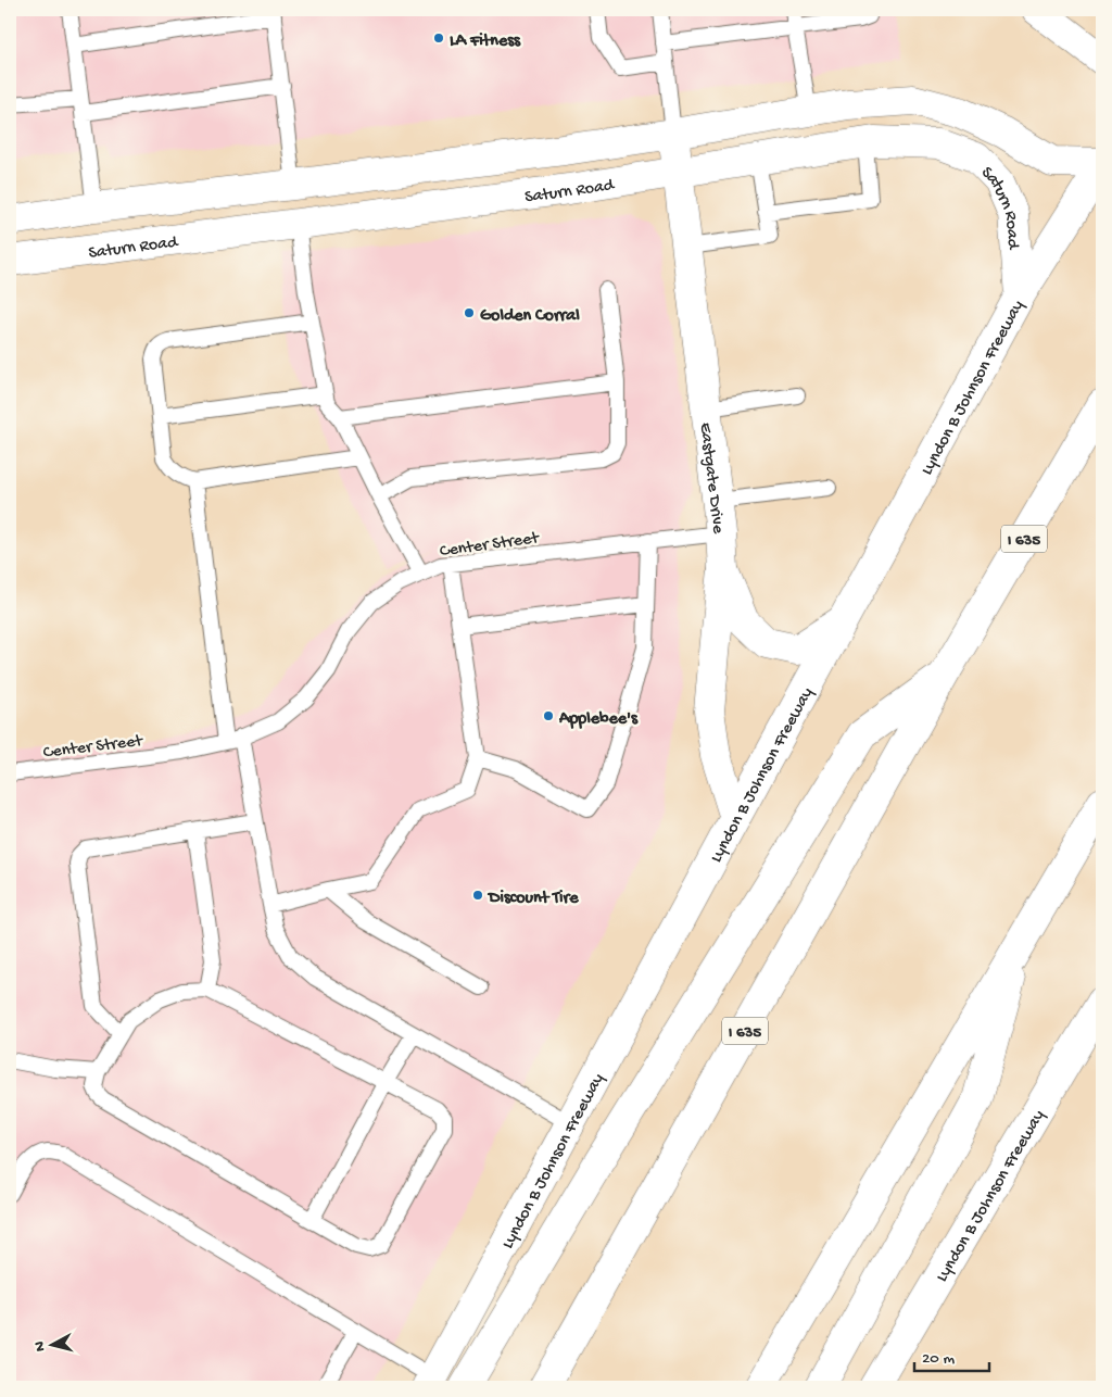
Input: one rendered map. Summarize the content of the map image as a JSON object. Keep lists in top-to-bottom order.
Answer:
{
  "streets": {
    "main road": [
      "Saturn Road",
      "Lyndon B Johnson Freeway",
      "Eastgate Drive",
      "I 635"
    ],
    "lane": ["Center Street"]
  },
  "crossings": [
    ["Saturn Road", "Lyndon B Johnson Freeway"],
    ["Saturn Road", "Eastgate Drive"],
    ["Lyndon B Johnson Freeway", "Eastgate Drive"],
    ["Eastgate Drive", "Center Street"]
  ],
  "places": [
    "LA Fitness",
    "Golden Corral",
    "Applebee's",
    "Discount Tire"
  ],
  "scale_bar": "20 m",
  "north": "left"
}
